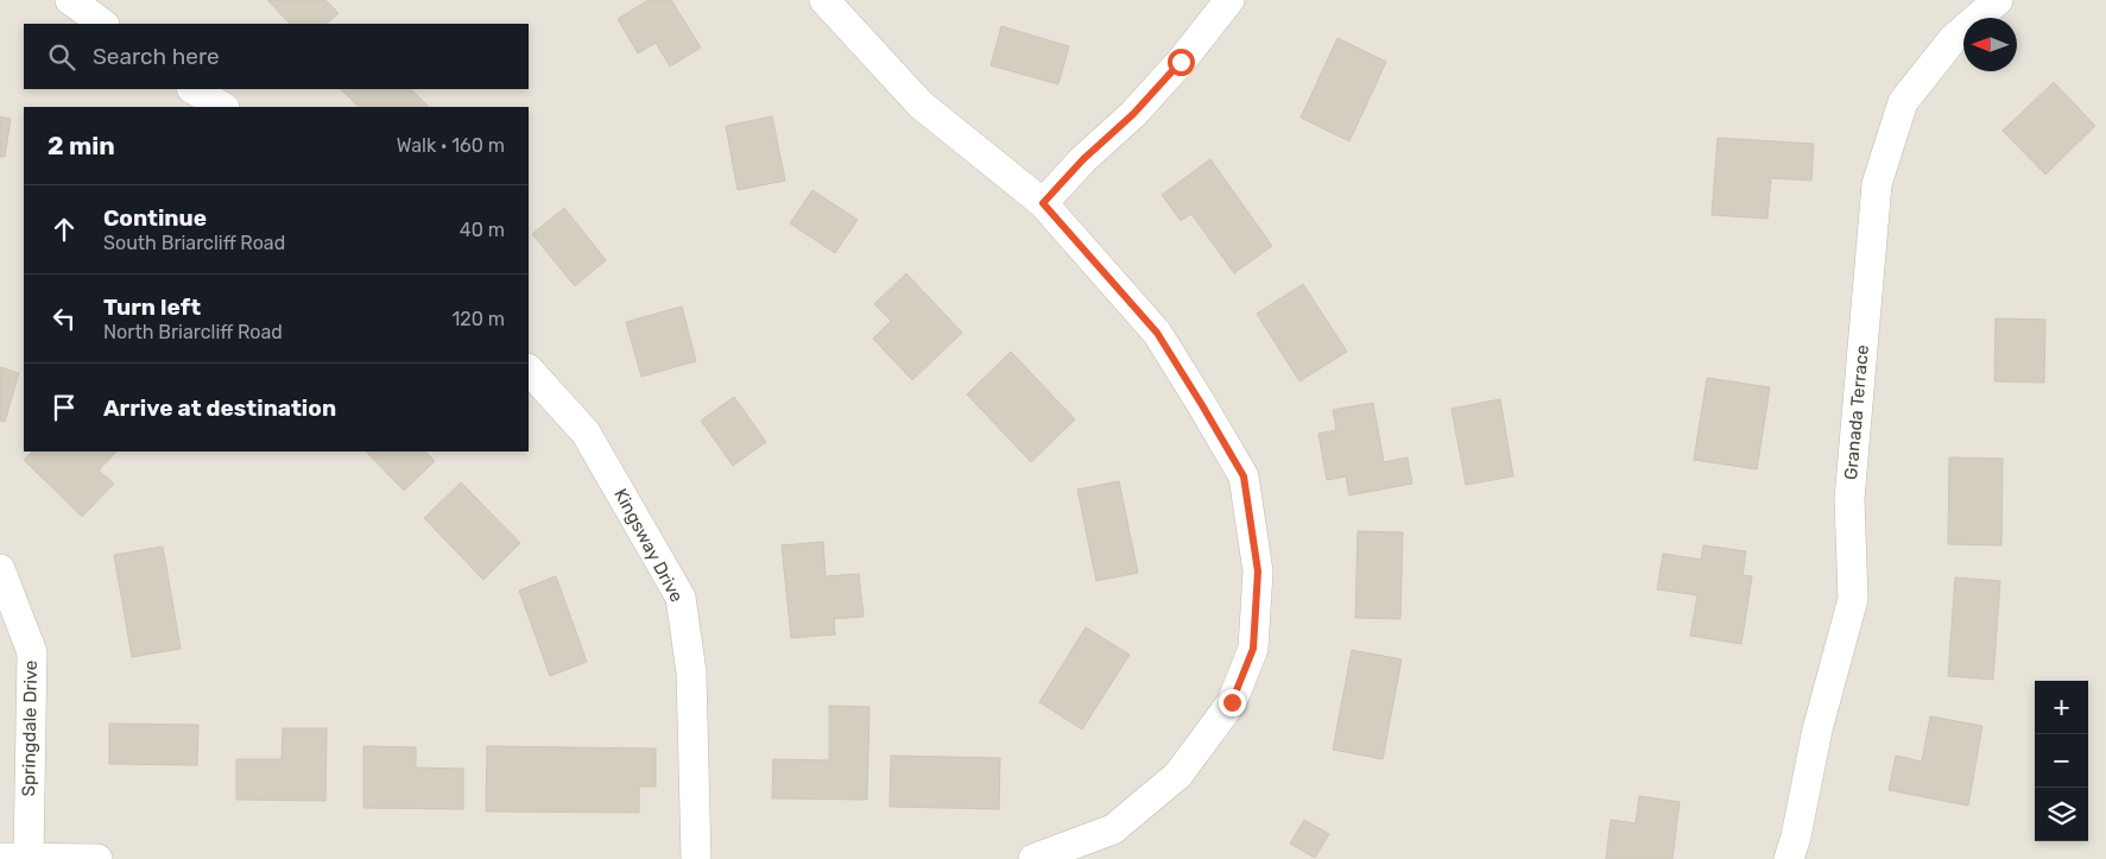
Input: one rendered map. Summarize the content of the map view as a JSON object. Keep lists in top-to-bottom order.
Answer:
{
  "streets": {
    "street": ["Granada Terrace", "Kingsway Drive", "Springdale Drive"]
  },
  "north": "left",
  "page": {
    "search": "Search here",
    "heading": ["2 min", "Walk · 160 m"],
    "list": [
      ["Continue", "South Briarcliff Road", "40 m"],
      ["Turn left", "North Briarcliff Road", "120 m"],
      "Arrive at destination"
    ],
    "map_buttons": ["+", "−"]
  }
}
